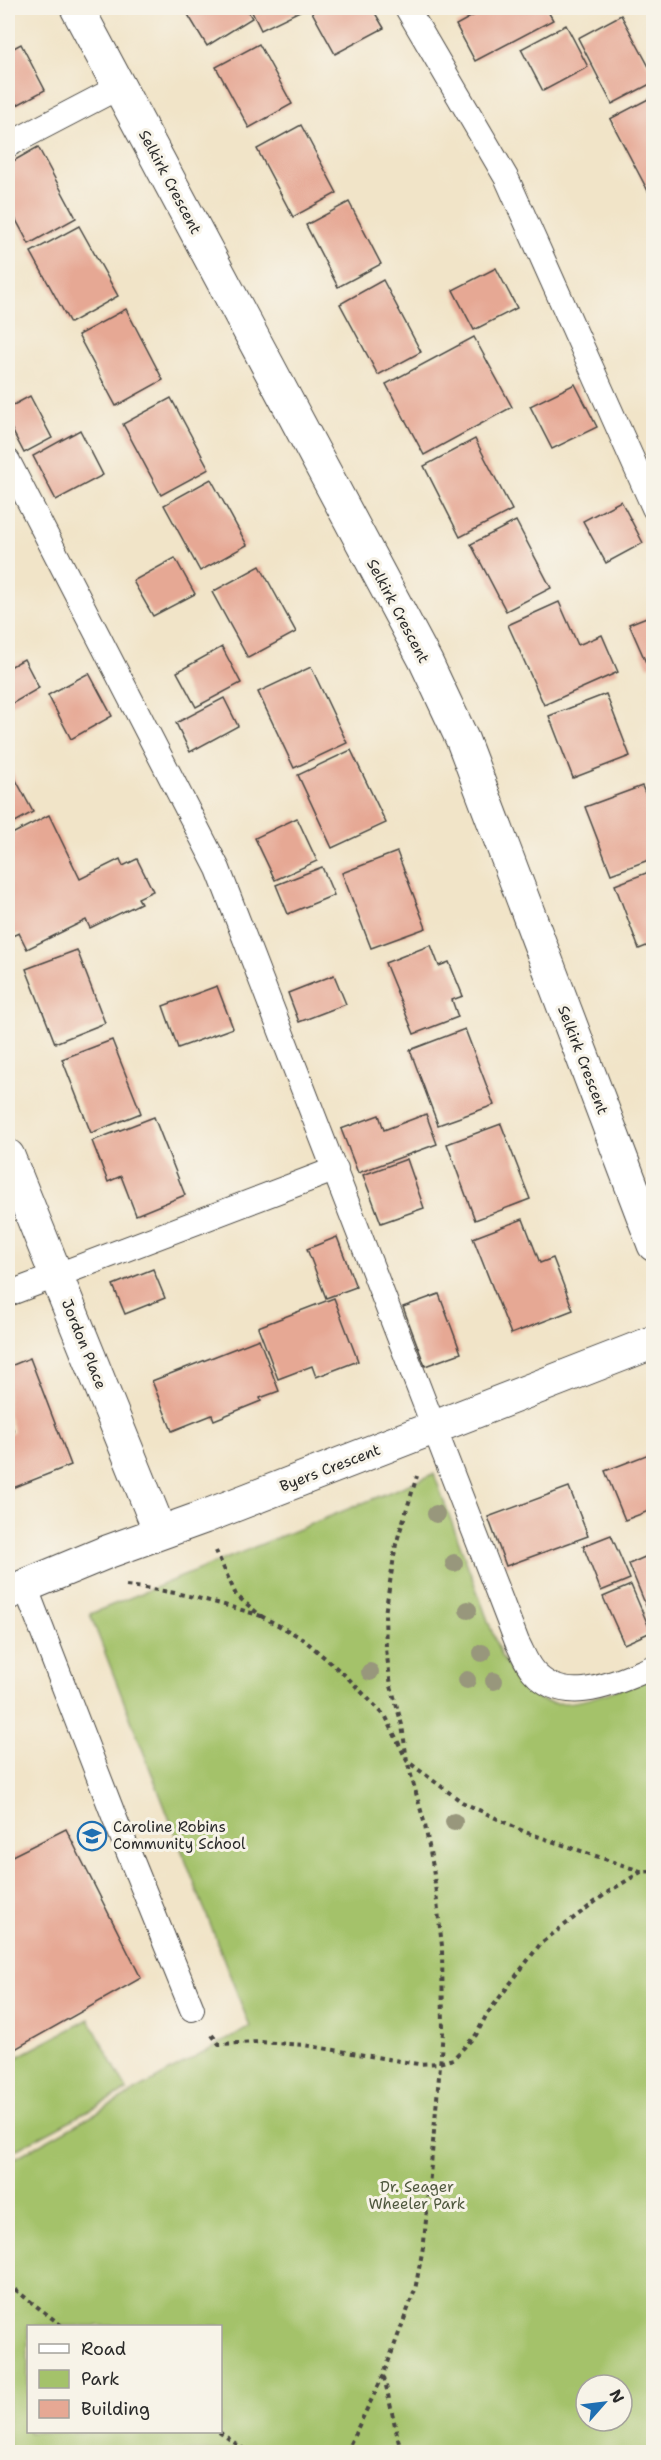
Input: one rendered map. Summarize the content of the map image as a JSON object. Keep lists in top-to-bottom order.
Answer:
{
  "streets": {
    "street": ["Selkirk Crescent", "Jordon Place", "Byers Crescent"]
  },
  "crossings": [
    ["Jordon Place", "Byers Crescent"]
  ],
  "parks": ["Dr. Seager Wheeler Park"],
  "places": {
    "school or university": ["Caroline Robins Community School"]
  },
  "legend": ["Road", "Park", "Building"],
  "north": "top right"
}
